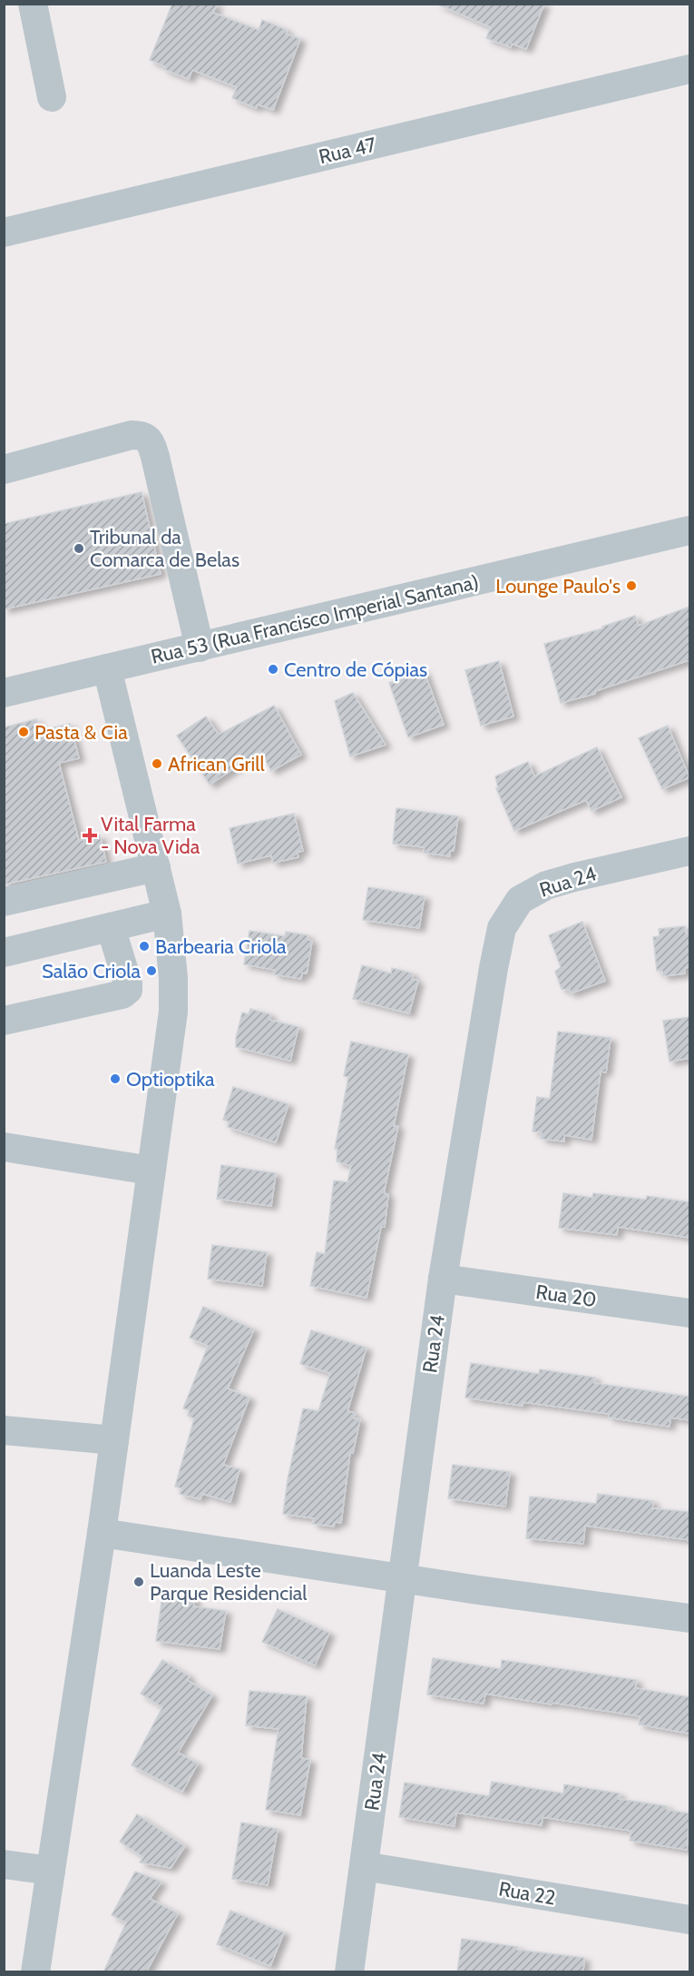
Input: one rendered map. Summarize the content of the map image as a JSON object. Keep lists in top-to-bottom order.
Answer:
{
  "streets": {
    "street": [
      "Rua 47",
      "Rua 53 (Rua Francisco Imperial Santana)",
      "Rua 24",
      "Rua 20",
      "Rua 22"
    ]
  },
  "crossings": [
    ["Rua 24", "Rua 20"],
    ["Rua 24", "Rua 22"]
  ],
  "places": {
    "other": [
      "Tribunal da Comarca de Belas",
      "Lounge Paulo's",
      "Centro de Cópias",
      "Pasta & Cia",
      "African Grill",
      "Barbearia Criola",
      "Salão Criola",
      "Optioptika",
      "Luanda Leste Parque Residencial"
    ],
    "health": ["Vital Farma - Nova Vida"]
  }
}
